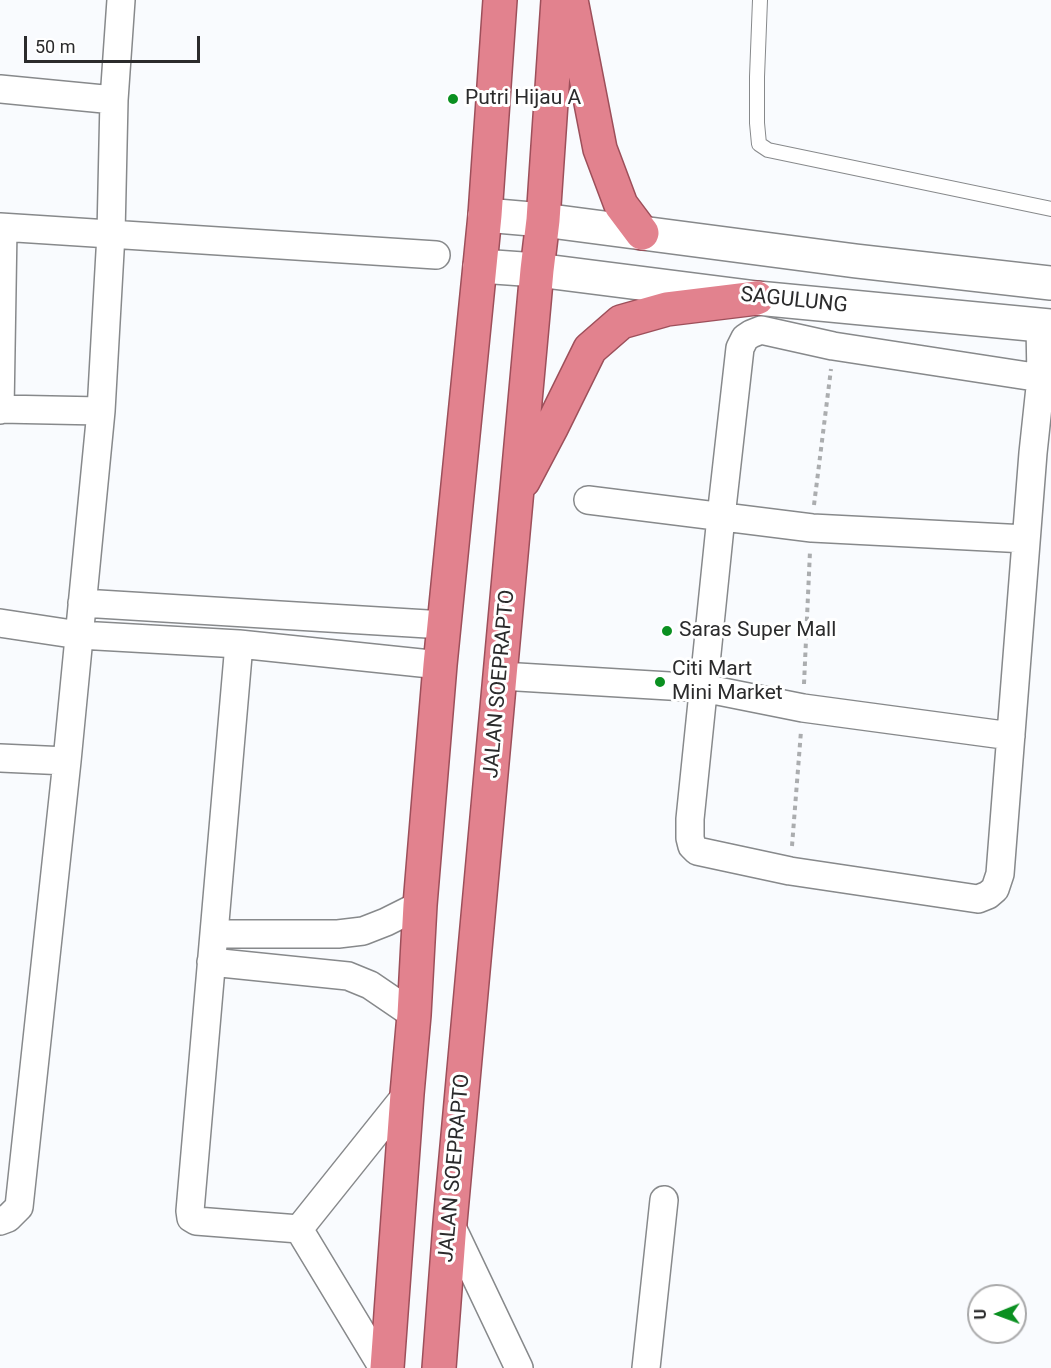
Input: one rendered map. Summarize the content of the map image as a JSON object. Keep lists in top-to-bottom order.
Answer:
{
  "streets": {
    "highway": ["JALAN SOEPRAPTO"],
    "street": ["SAGULUNG"]
  },
  "crossings": [
    ["SAGULUNG", "JALAN SOEPRAPTO"]
  ],
  "places": ["Putri Hijau A", "Saras Super Mall", "Citi Mart Mini Market"],
  "scale_bar": "50 m",
  "north": "left"
}
